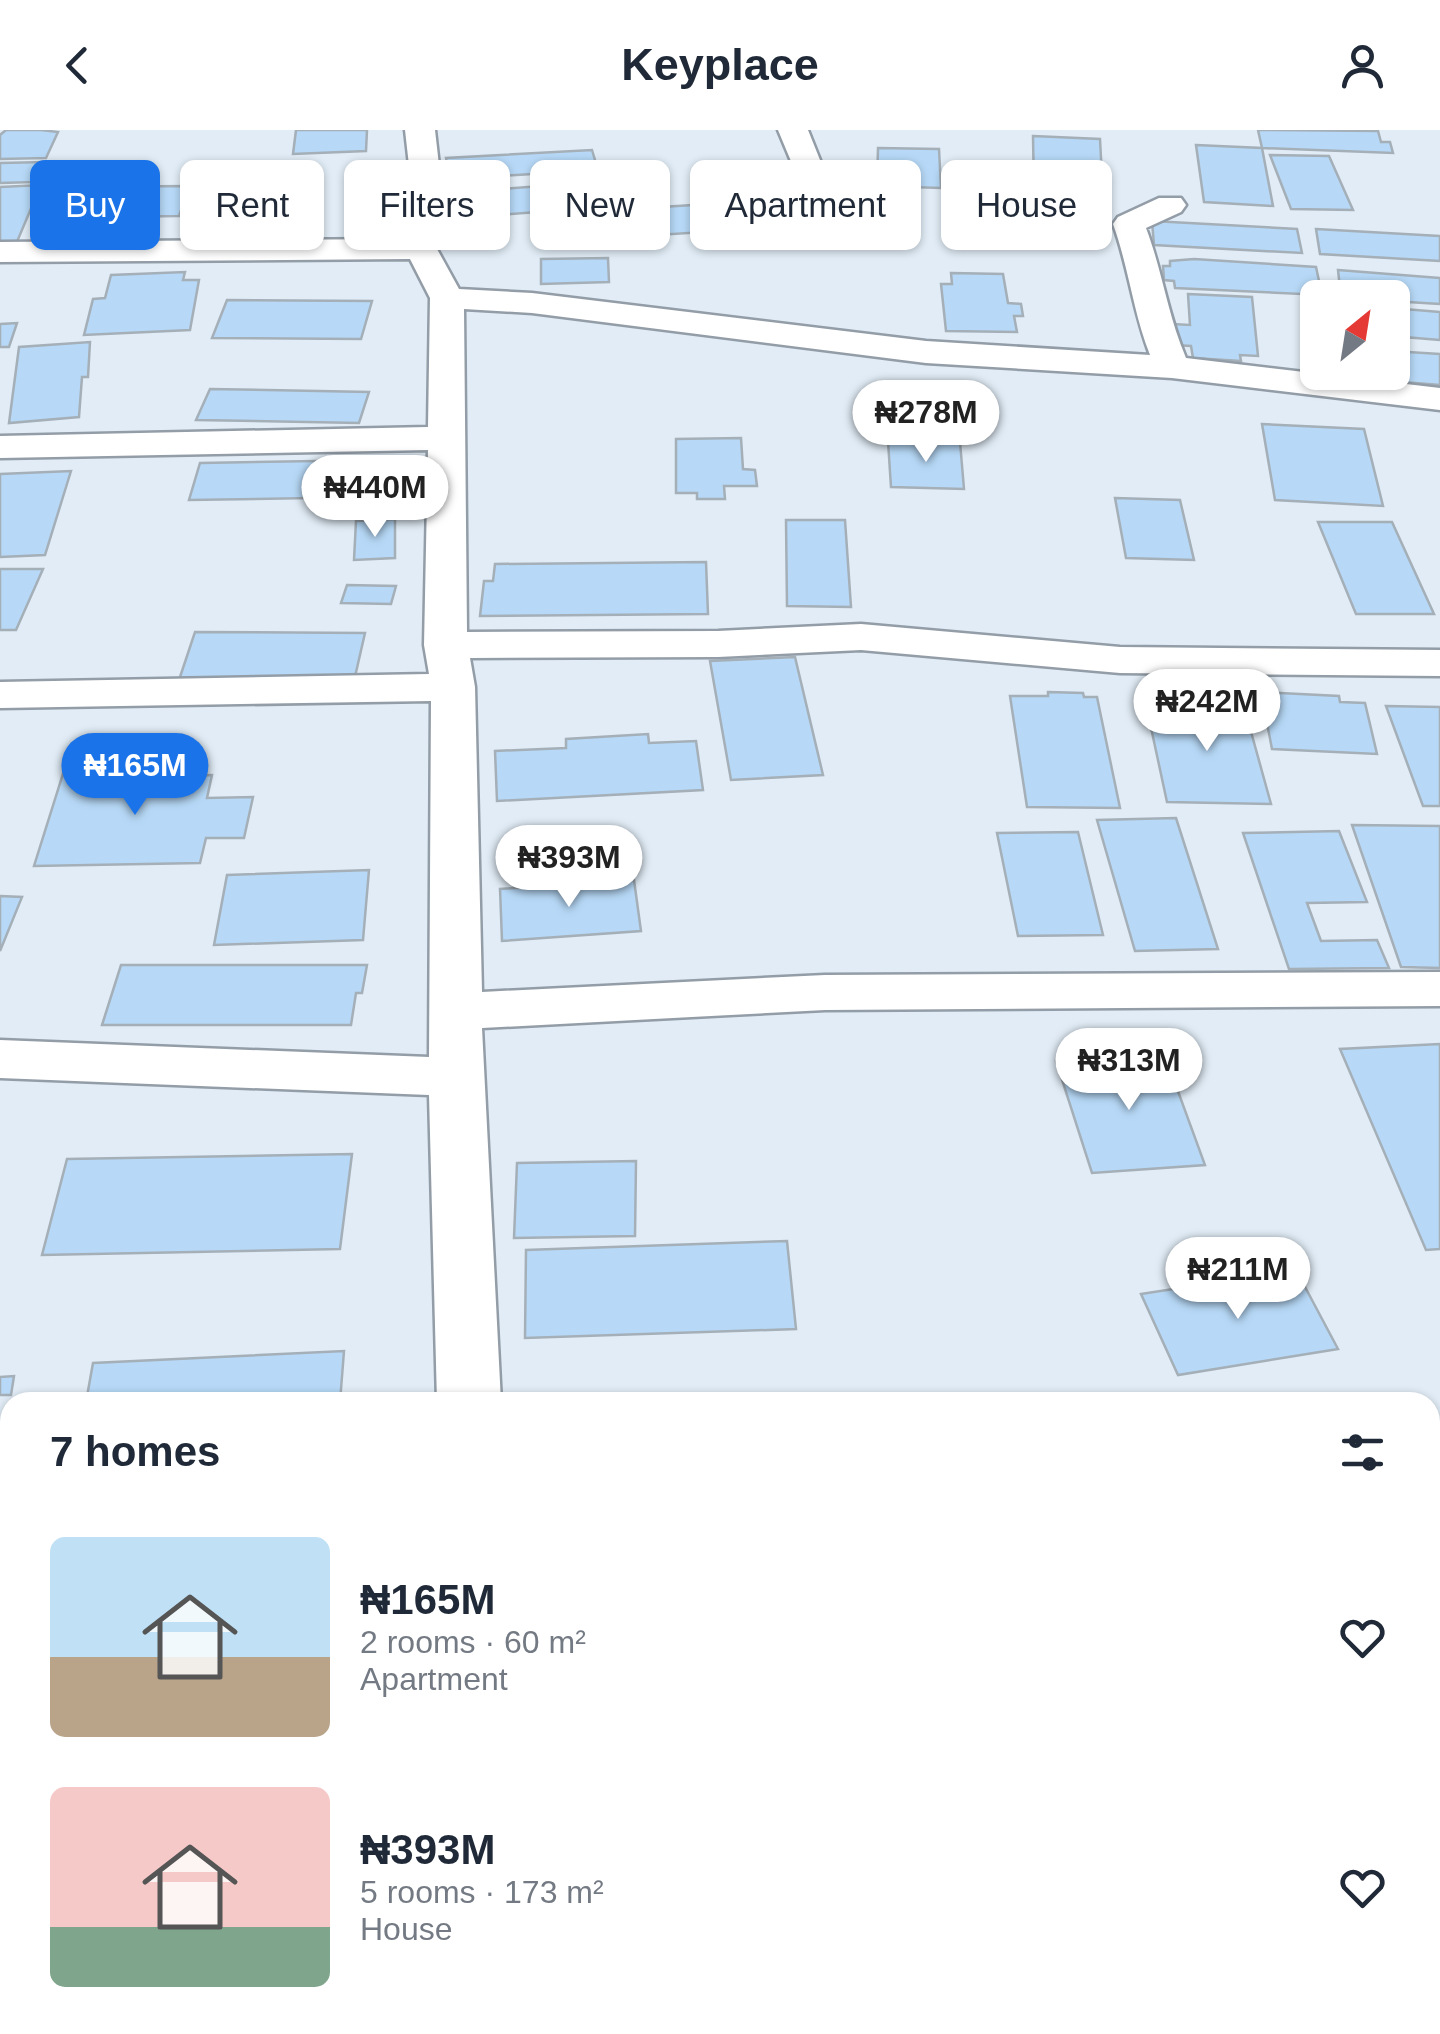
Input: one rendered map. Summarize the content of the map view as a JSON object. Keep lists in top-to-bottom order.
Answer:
{
  "north": "top right",
  "page": {
    "header": "Keyplace",
    "chip": [
      "Buy",
      "Rent",
      "Filters",
      "New",
      "Apartment",
      "House"
    ],
    "price": [
      "₦278M",
      "₦440M",
      "₦242M",
      "₦165M",
      "₦393M",
      "₦313M",
      "₦211M"
    ],
    "heading": "7 homes",
    "list": [
      {
        "name": "₦165M",
        "note": "2 rooms · 60 m² · Apartment"
      },
      {
        "name": "₦393M",
        "note": "5 rooms · 173 m² · House"
      }
    ]
  }
}
